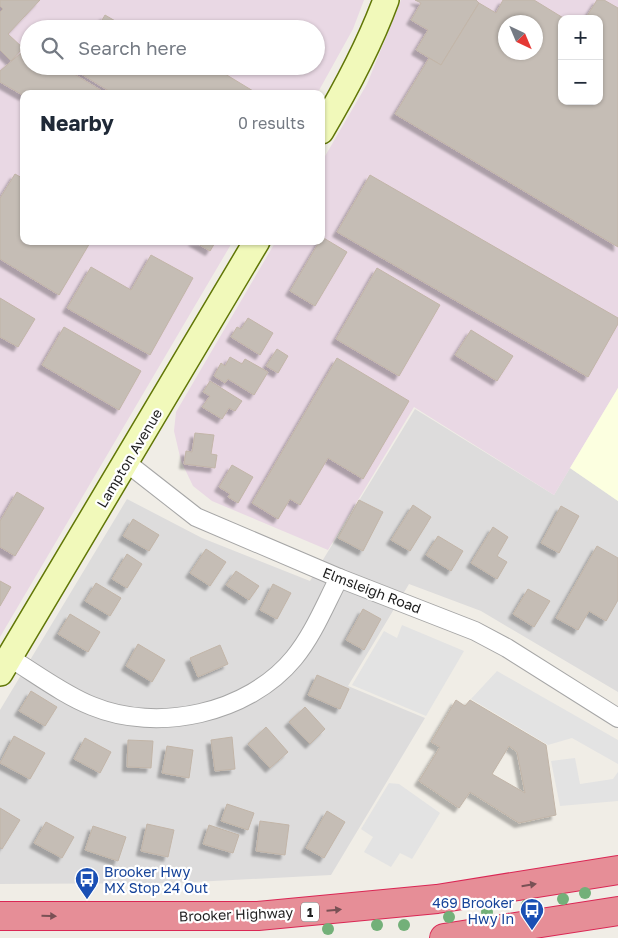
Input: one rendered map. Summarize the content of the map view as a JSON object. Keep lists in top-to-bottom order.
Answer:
{
  "streets": {
    "highway": ["1", "Brooker Highway"],
    "street": ["Lampton Avenue", "Elmsleigh Road"]
  },
  "crossings": [
    ["Lampton Avenue", "Elmsleigh Road"]
  ],
  "one_way": ["Brooker Highway"],
  "places": {
    "bus stop": ["Brooker Hwy MX Stop 24 Out", "469 Brooker Hwy In"]
  },
  "north": "bottom right",
  "page": {
    "map_buttons": ["+", "−"],
    "search": "Search here",
    "heading": ["Nearby", "0 results"]
  }
}
